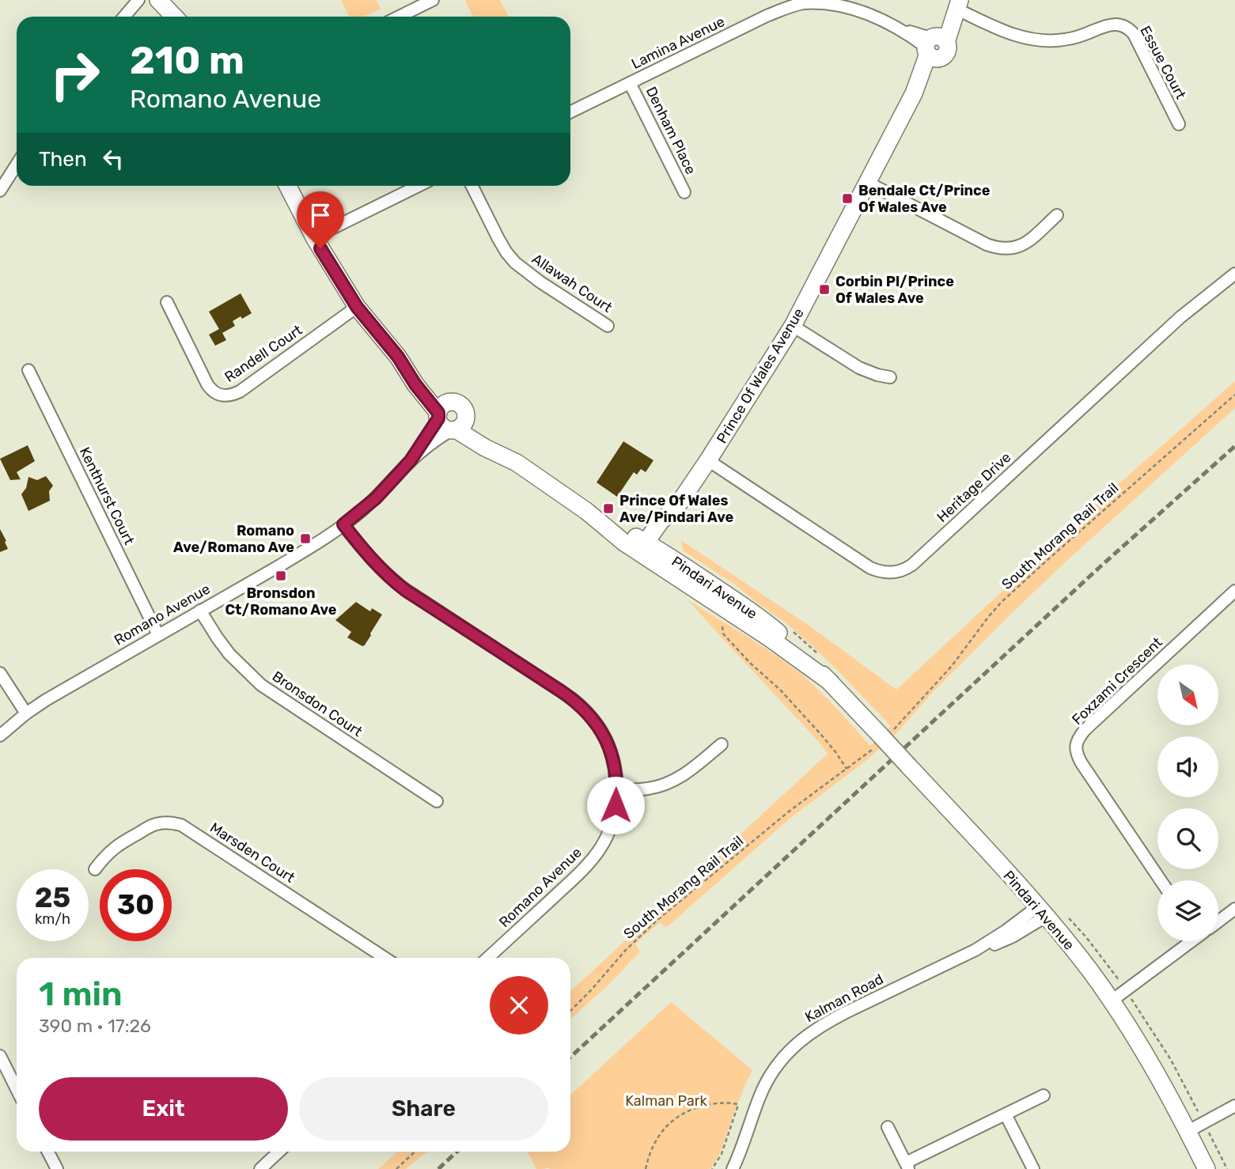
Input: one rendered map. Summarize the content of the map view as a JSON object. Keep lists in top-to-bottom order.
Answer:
{
  "streets": {
    "street": [
      "Lamina Avenue",
      "Essue Court",
      "Denham Place",
      "Allawah Court",
      "Randell Court",
      "Prince Of Wales Avenue",
      "Heritage Drive",
      "Kenthurst Court",
      "Pindari Avenue",
      "Romano Avenue",
      "Foxzami Crescent",
      "Bronsdon Court",
      "Marsden Court",
      "Kalman Road"
    ],
    "path": ["South Morang Rail Trail"]
  },
  "crossings": [
    ["Lamina Avenue", "Denham Place"],
    ["Lamina Avenue", "Prince Of Wales Avenue"],
    ["Essue Court", "Prince Of Wales Avenue"],
    ["Prince Of Wales Avenue", "Heritage Drive"],
    ["Prince Of Wales Avenue", "Pindari Avenue"],
    ["Kenthurst Court", "Romano Avenue"],
    ["Pindari Avenue", "Romano Avenue"],
    ["Pindari Avenue", "Kalman Road"],
    ["Romano Avenue", "Bronsdon Court"]
  ],
  "parks": ["Kalman Park"],
  "places": {
    "transit": [
      "Bendale Ct/Prince Of Wales Ave",
      "Corbin Pl/Prince Of Wales Ave",
      "Prince Of Wales Ave/Pindari Ave",
      "Romano Ave/Romano Ave",
      "Bronsdon Ct/Romano Ave"
    ]
  },
  "north": "bottom right",
  "page": {
    "turn": ["210 m", "Romano Avenue"],
    "then": "Then",
    "speed": "25 km/h",
    "limit": "30",
    "heading": ["1 min", "390 m · 17:26"],
    "buttons": ["Exit", "Share"]
  }
}
